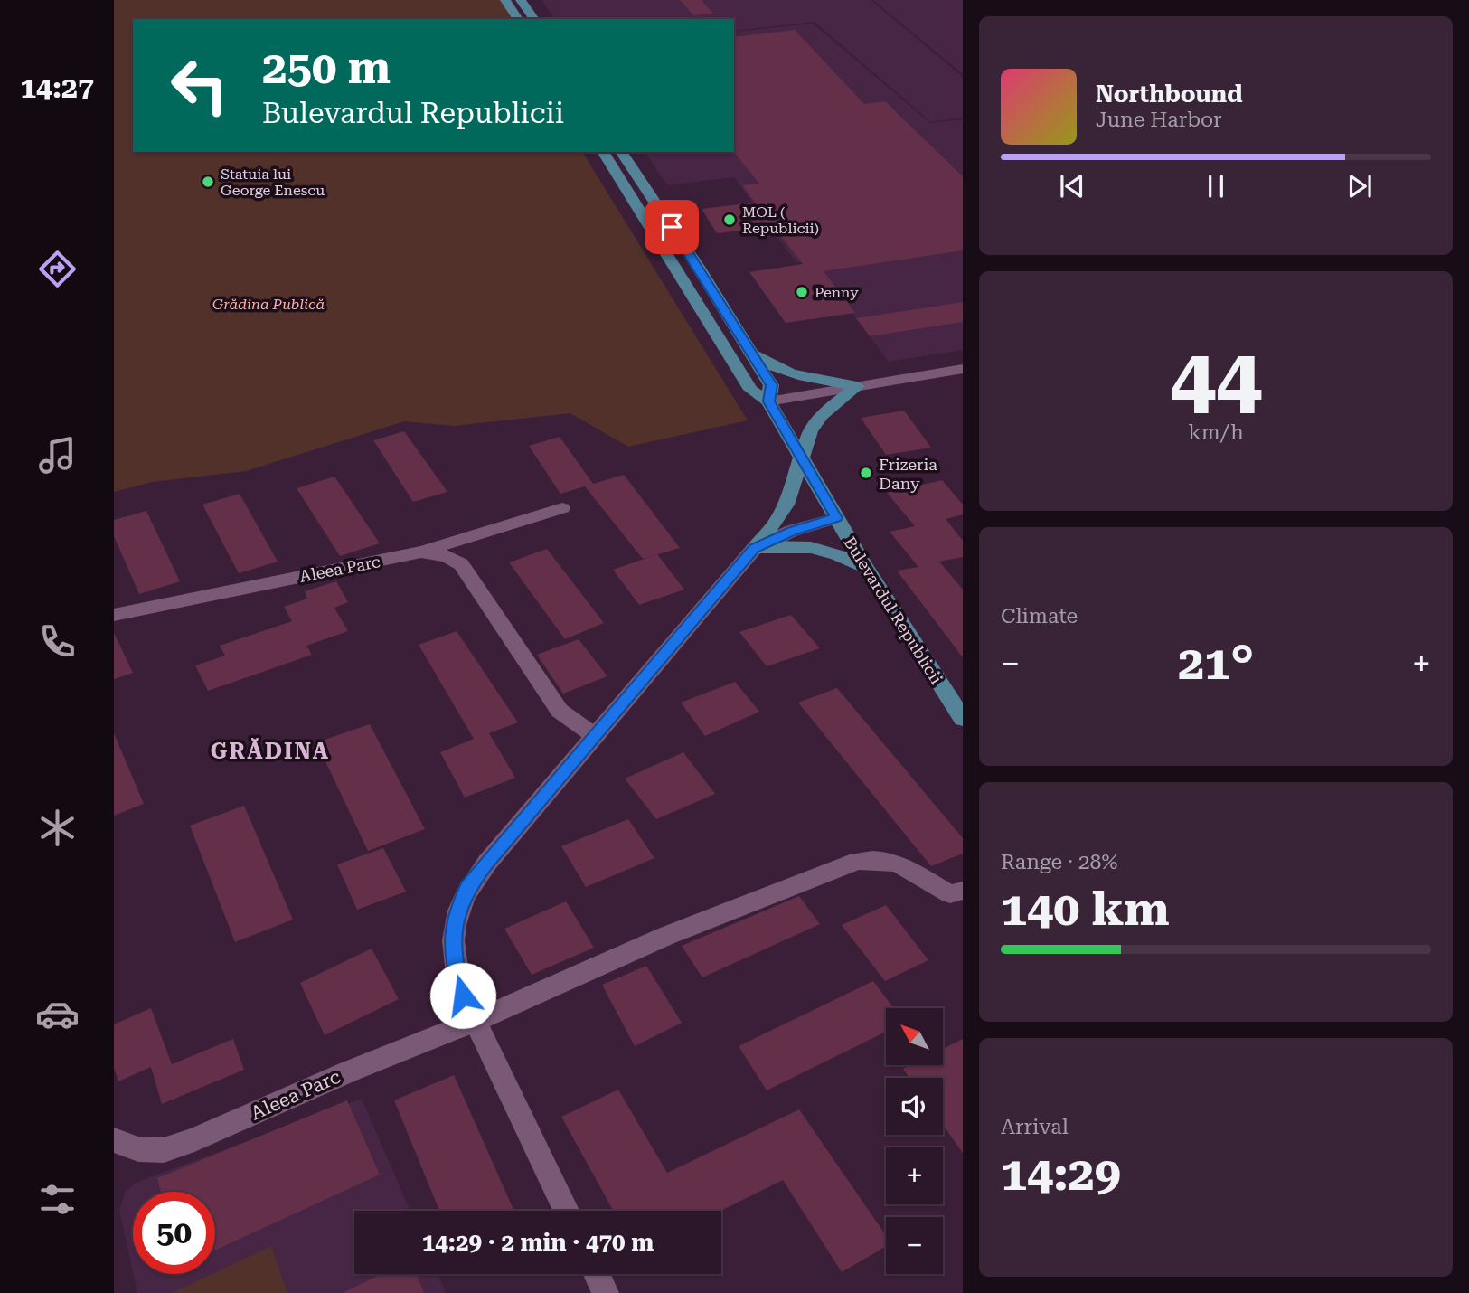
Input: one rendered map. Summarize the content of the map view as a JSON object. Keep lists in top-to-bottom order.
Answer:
{
  "streets": {
    "main road": ["Bulevardul Republicii"],
    "street": ["Aleea Parc"]
  },
  "districts": ["GRĂDINA"],
  "parks": ["Grădina Publică"],
  "places": [
    "Statuia lui George Enescu",
    "MOL ( Republicii)",
    "Penny",
    "Frizeria Dany"
  ],
  "north": "top left",
  "page": {
    "tabs": "14:27",
    "turn": ["250 m", "Bulevardul Republicii"],
    "song": ["Northbound", "June Harbor"],
    "tile": [
      ["44", "km/h"],
      "Climate",
      ["Range · 28%", "140 km"],
      ["Arrival", "14:29"]
    ],
    "heat": ["−", "21°", "+"],
    "map_buttons": ["+", "−"],
    "limit": "50",
    "trip": "14:29 · 2 min · 470 m"
  }
}
